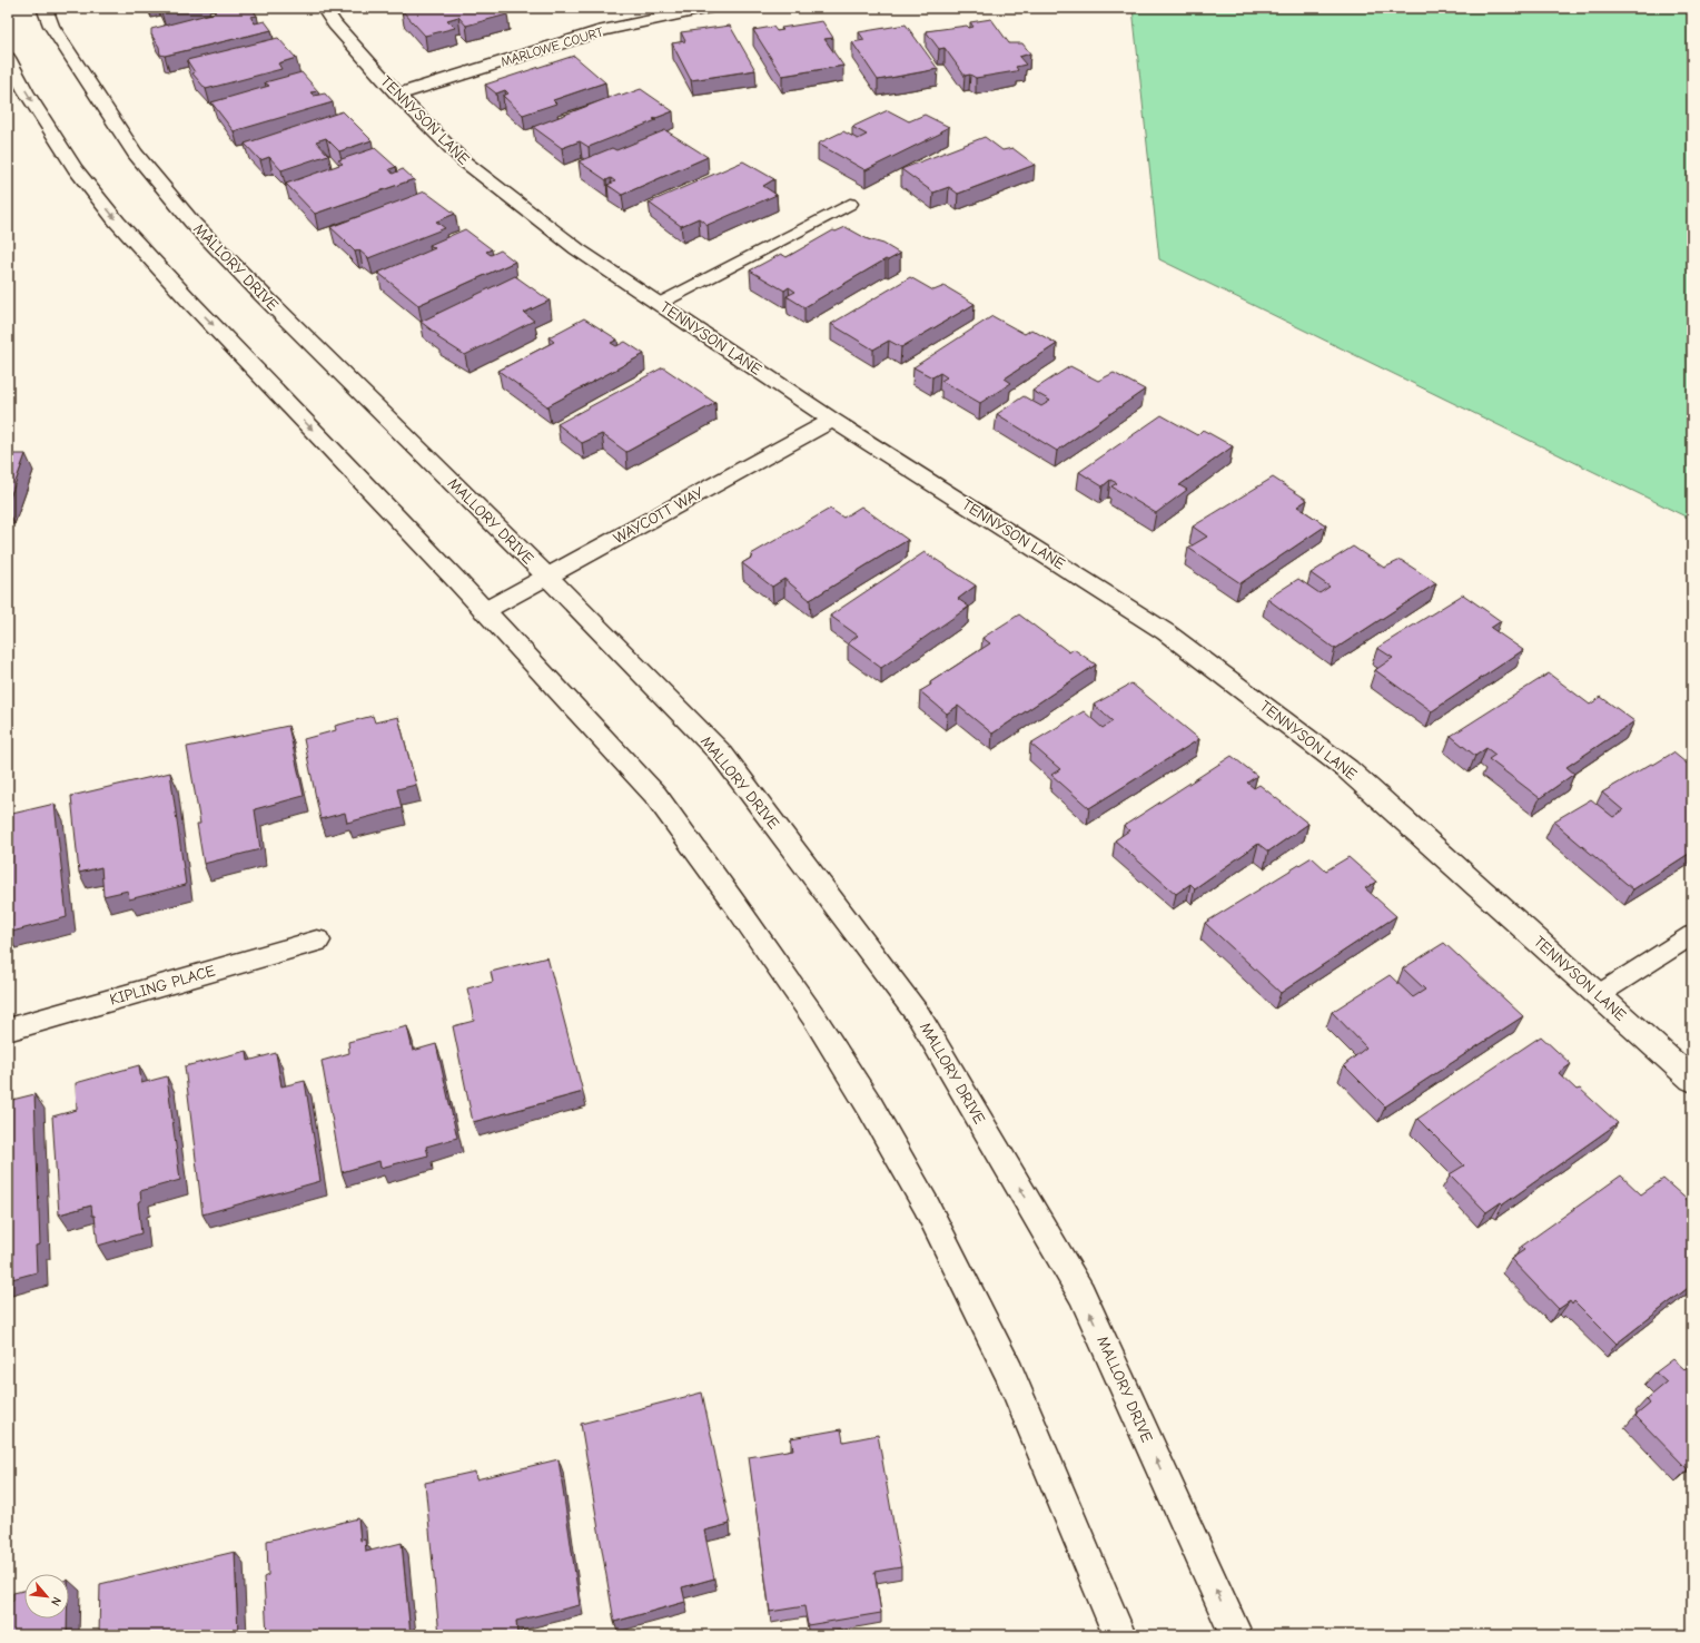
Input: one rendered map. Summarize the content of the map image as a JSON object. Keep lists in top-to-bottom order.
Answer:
{
  "streets": {
    "main road": [
      "MARLOWE COURT",
      "TENNYSON LANE",
      "MALLORY DRIVE",
      "WAYCOTT WAY",
      "KIPLING PLACE"
    ]
  },
  "crossings": [
    ["MARLOWE COURT", "TENNYSON LANE"],
    ["TENNYSON LANE", "WAYCOTT WAY"],
    ["MALLORY DRIVE", "WAYCOTT WAY"]
  ],
  "north": "bottom right"
}
